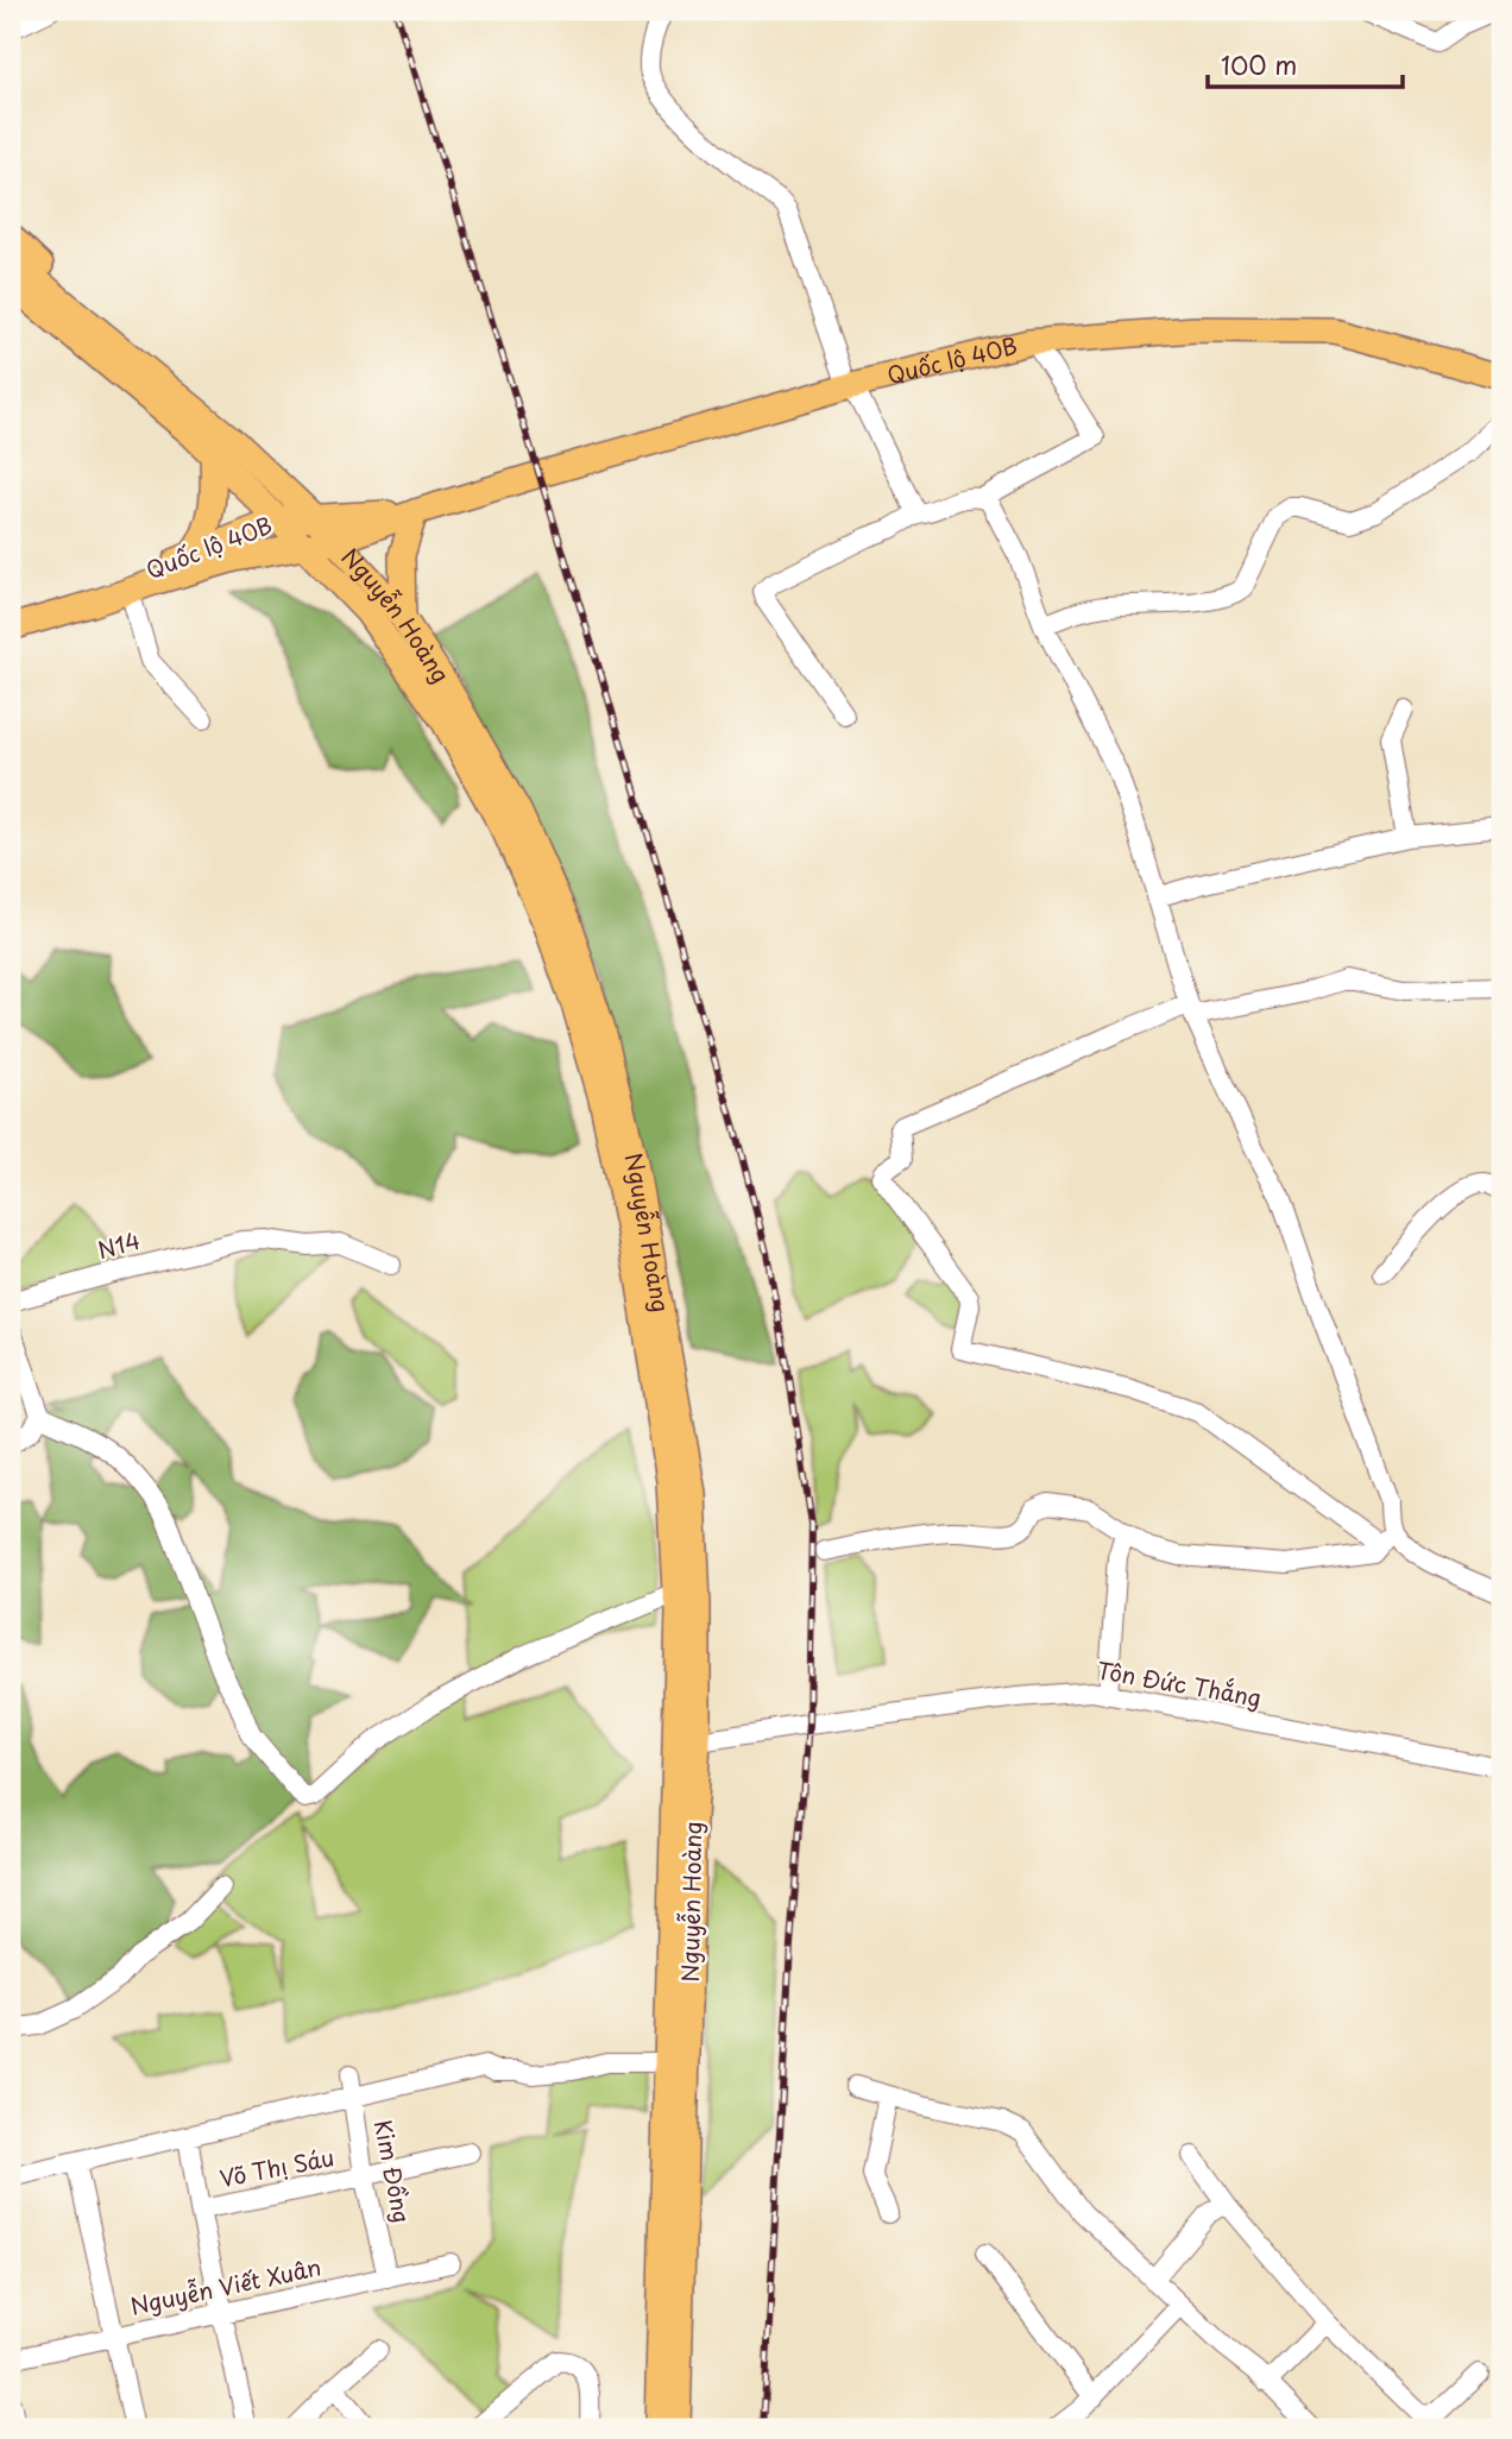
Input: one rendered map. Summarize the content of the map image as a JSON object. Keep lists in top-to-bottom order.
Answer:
{
  "streets": {
    "highway": ["Quốc lộ 40B", "Nguyễn Hoàng"],
    "street": [
      "N14",
      "Tôn Đức Thắng",
      "Võ Thị Sáu",
      "Kim Đồng",
      "Nguyễn Viết Xuân"
    ]
  },
  "crossings": [
    ["Quốc lộ 40B", "Nguyễn Hoàng"],
    ["Nguyễn Hoàng", "Tôn Đức Thắng"],
    ["Võ Thị Sáu", "Kim Đồng"],
    ["Kim Đồng", "Nguyễn Viết Xuân"]
  ],
  "scale_bar": "100 m"
}
